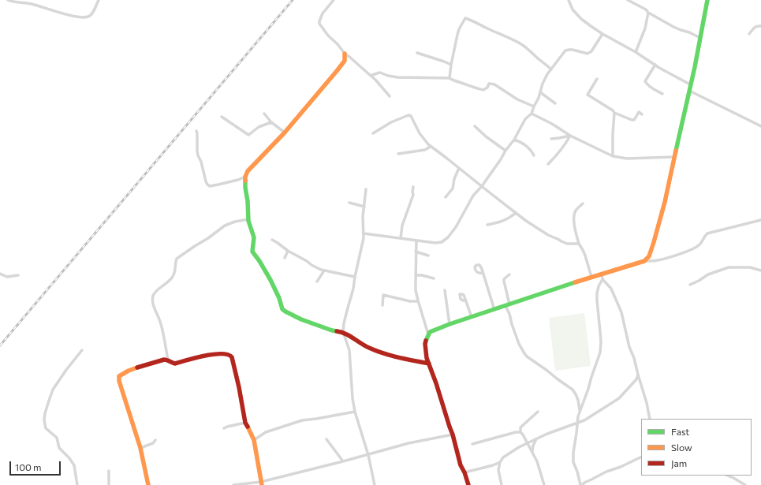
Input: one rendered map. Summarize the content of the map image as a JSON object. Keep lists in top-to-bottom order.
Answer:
{
  "legend": ["Fast", "Slow", "Jam"],
  "scale_bar": "100 m"
}
